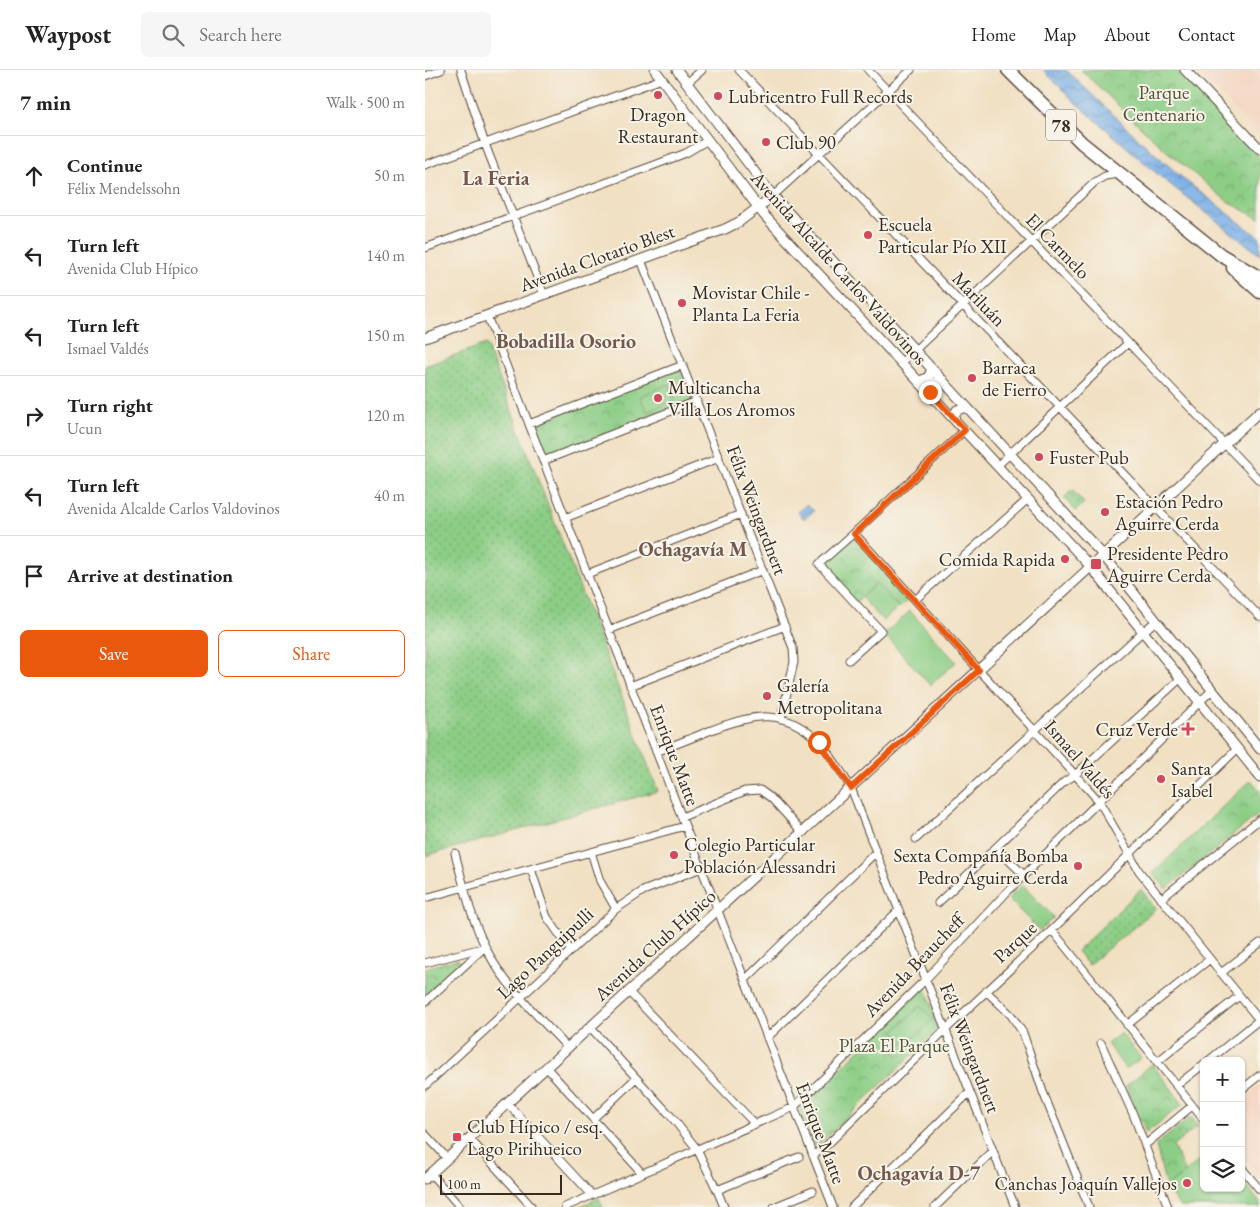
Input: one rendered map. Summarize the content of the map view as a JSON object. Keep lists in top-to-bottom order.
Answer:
{
  "streets": {
    "highway": ["78"],
    "main road": ["Avenida Clotario Blest", "Avenida Alcalde Carlos Valdovinos", "Avenida Club Hípico"],
    "street": [
      "El Carmelo",
      "Mariluán",
      "Félix Weingardnert",
      "Enrique Matte",
      "Ismael Valdés",
      "Parque",
      "Lago Panguipulli",
      "Avenida Beaucheff"
    ]
  },
  "crossings": [
    ["El Carmelo", "Avenida Club Hípico"],
    ["Avenida Clotario Blest", "Avenida Alcalde Carlos Valdovinos"],
    ["Avenida Clotario Blest", "Félix Weingardnert"],
    ["Avenida Clotario Blest", "Enrique Matte"],
    ["Avenida Alcalde Carlos Valdovinos", "Parque"],
    ["Avenida Alcalde Carlos Valdovinos", "Avenida Club Hípico"],
    ["Avenida Alcalde Carlos Valdovinos", "Avenida Beaucheff"],
    ["Mariluán", "Avenida Club Hípico"],
    ["Félix Weingardnert", "Parque"],
    ["Félix Weingardnert", "Avenida Club Hípico"],
    ["Félix Weingardnert", "Avenida Beaucheff"],
    ["Enrique Matte", "Parque"],
    ["Enrique Matte", "Avenida Club Hípico"],
    ["Enrique Matte", "Lago Panguipulli"],
    ["Enrique Matte", "Avenida Beaucheff"],
    ["Ismael Valdés", "Parque"],
    ["Ismael Valdés", "Avenida Club Hípico"],
    ["Ismael Valdés", "Avenida Beaucheff"]
  ],
  "districts": [
    "La Feria",
    "Bobadilla Osorio",
    "Ochagavía M",
    "Ochagavía D-7"
  ],
  "parks": ["Parque Centenario", "Plaza El Parque"],
  "places": {
    "other": [
      "Dragon Restaurant",
      "Lubricentro Full Records",
      "Club 90",
      "Escuela Particular Pío XII",
      "Movistar Chile - Planta La Feria",
      "Barraca de Fierro",
      "Multicancha Villa Los Aromos",
      "Fuster Pub",
      "Estación Pedro Aguirre Cerda",
      "Comida Rapida",
      "Galería Metropolitana",
      "Santa Isabel",
      "Colegio Particular Población Alessandri",
      "Sexta Compañía Bomba Pedro Aguirre Cerda",
      "Canchas Joaquín Vallejos"
    ],
    "transit": ["Presidente Pedro Aguirre Cerda", "Club Hípico / esq. Lago Pirihueico"],
    "health": ["Cruz Verde"]
  },
  "scale_bar": "100 m",
  "page": {
    "header": "Waypost",
    "search": "Search here",
    "nav": [
      "Home",
      "Map",
      "About",
      "Contact"
    ],
    "heading": ["7 min", "Walk · 500 m"],
    "list": [
      ["Continue", "Félix Mendelssohn", "50 m"],
      ["Turn left", "Avenida Club Hípico", "140 m"],
      ["Turn left", "Ismael Valdés", "150 m"],
      ["Turn right", "Ucun", "120 m"],
      ["Turn left", "Avenida Alcalde Carlos Valdovinos", "40 m"],
      "Arrive at destination"
    ],
    "buttons": ["Save", "Share"],
    "map_buttons": ["+", "−"],
    "scale": "100 m"
  }
}
